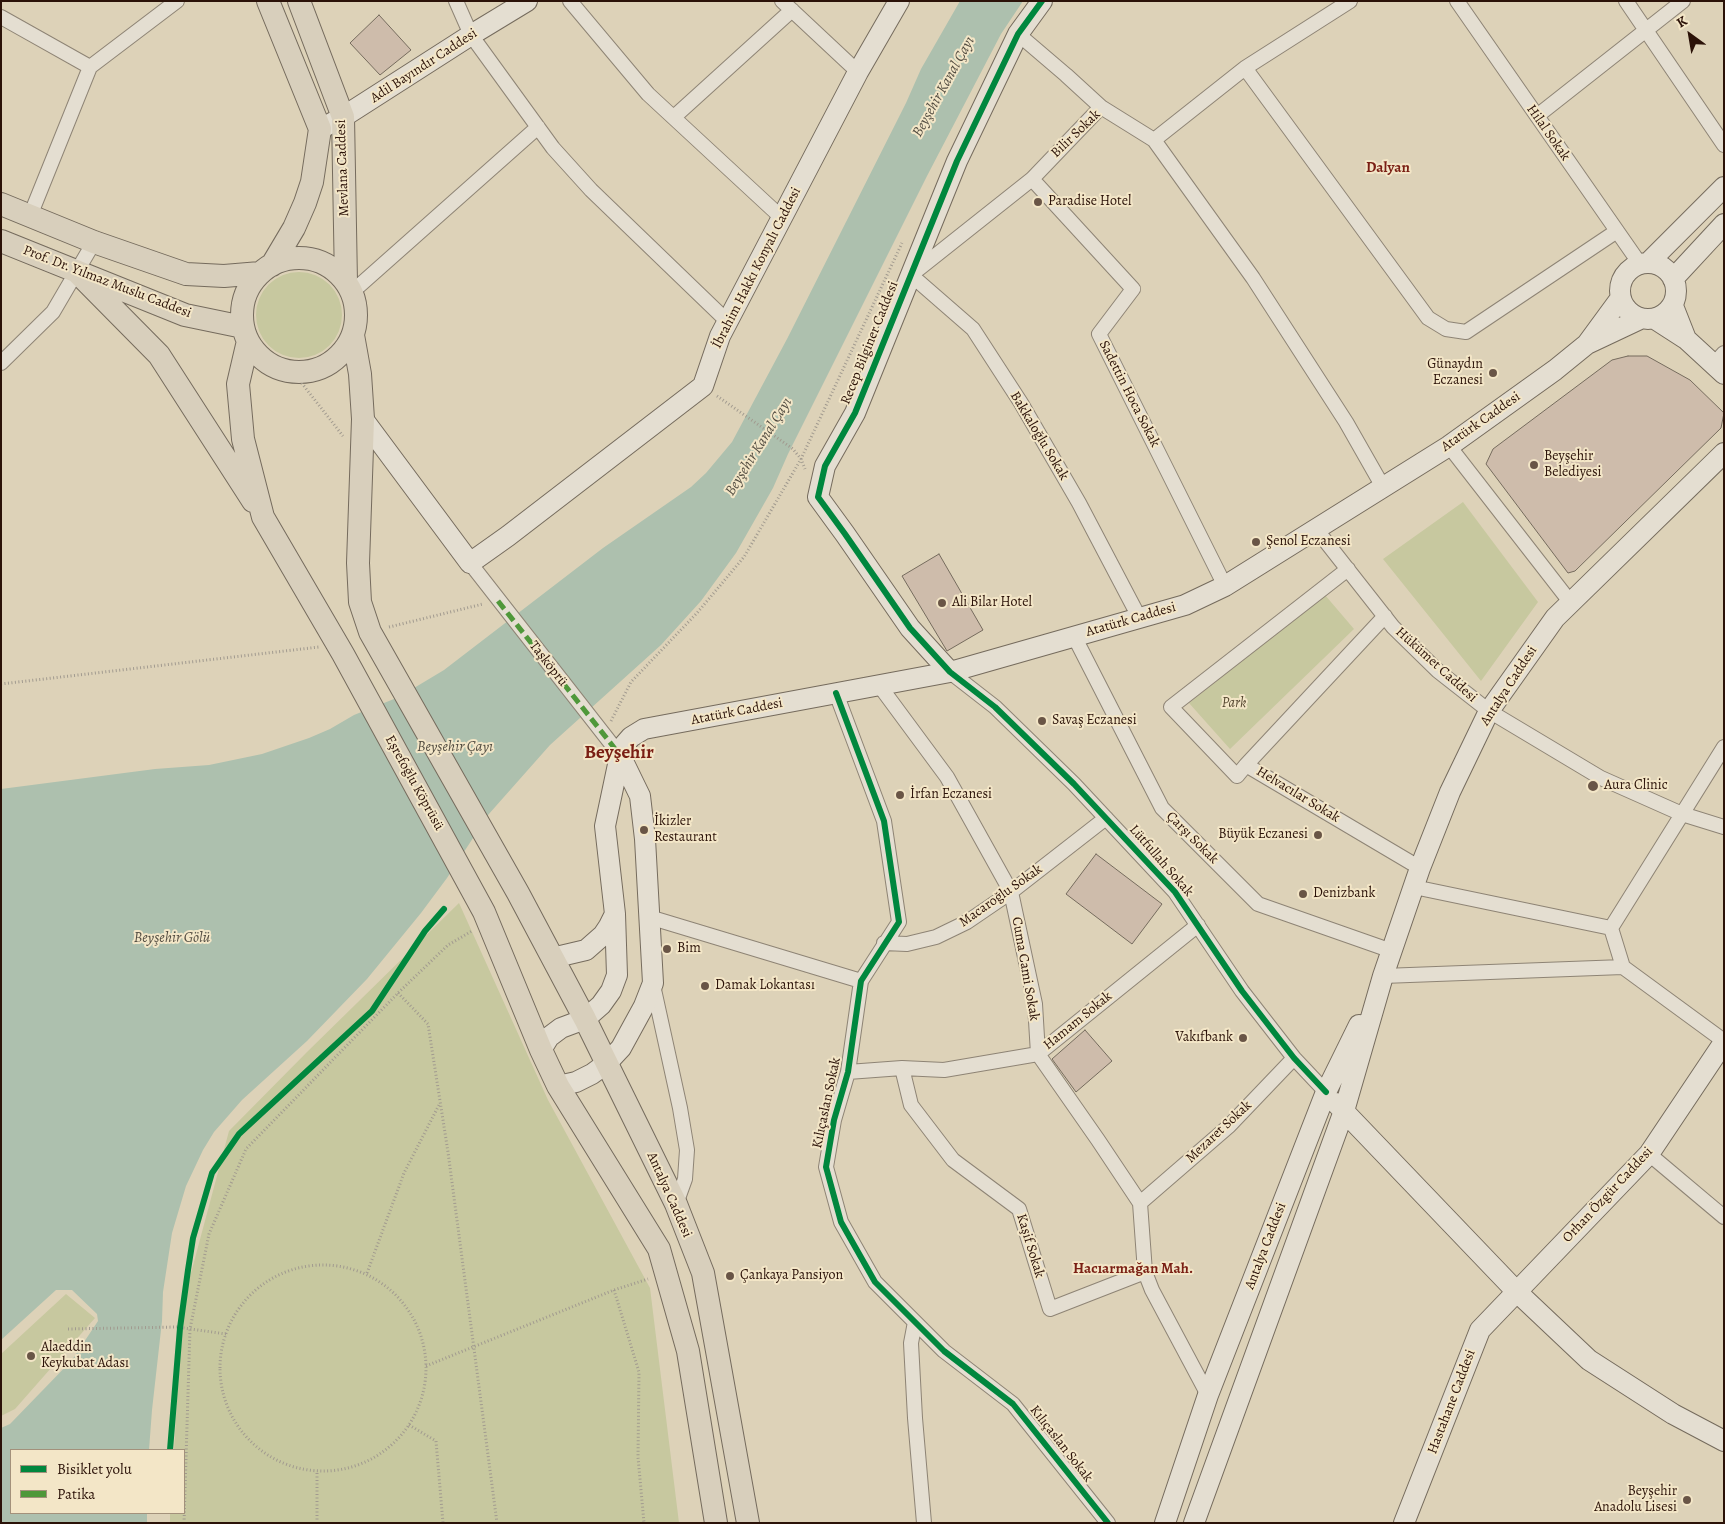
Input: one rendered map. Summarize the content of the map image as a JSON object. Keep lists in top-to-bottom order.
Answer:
{
  "streets": {
    "main road": [
      "Adil Bayındır Caddesi",
      "Mevlana Caddesi",
      "İbrahim Hakkı Konyalı Caddesi",
      "Prof. Dr. Yılmaz Muslu Caddesi",
      "Recep Bilginer Caddesi",
      "Atatürk Caddesi",
      "Antalya Caddesi",
      "Eşrefoğlu Köprüsü",
      "Orhan Özgür Caddesi",
      "Hastahane Caddesi"
    ],
    "street": [
      "Hilal Sokak",
      "Bilir Sokak",
      "Sadettin Hoca Sokak",
      "Bakkaloğlu Sokak",
      "Taşköprü",
      "Hükümet Caddesi",
      "Helvacılar Sokak",
      "Çarşı Sokak",
      "Lütfullah Sokak",
      "Macaroğlu Sokak",
      "Cuma Cami Sokak",
      "Hamam Sokak",
      "Kılıçaslan Sokak",
      "Mezaret Sokak",
      "Kaşif Sokak"
    ]
  },
  "crossings": [
    ["Adil Bayındır Caddesi", "Mevlana Caddesi"],
    ["Bilir Sokak", "Recep Bilginer Caddesi"],
    ["Bilir Sokak", "Sadettin Hoca Sokak"],
    ["Bilir Sokak", "Bakkaloğlu Sokak"],
    ["Mevlana Caddesi", "Prof. Dr. Yılmaz Muslu Caddesi"],
    ["İbrahim Hakkı Konyalı Caddesi", "Taşköprü"],
    ["Recep Bilginer Caddesi", "Atatürk Caddesi"],
    ["Recep Bilginer Caddesi", "Bakkaloğlu Sokak"],
    ["Recep Bilginer Caddesi", "Lütfullah Sokak"],
    ["Sadettin Hoca Sokak", "Atatürk Caddesi"],
    ["Atatürk Caddesi", "Bakkaloğlu Sokak"],
    ["Atatürk Caddesi", "Taşköprü"],
    ["Atatürk Caddesi", "Hükümet Caddesi"],
    ["Atatürk Caddesi", "Antalya Caddesi"],
    ["Atatürk Caddesi", "Çarşı Sokak"],
    ["Atatürk Caddesi", "Lütfullah Sokak"],
    ["Atatürk Caddesi", "Cuma Cami Sokak"],
    ["Atatürk Caddesi", "Kılıçaslan Sokak"],
    ["Hükümet Caddesi", "Antalya Caddesi"],
    ["Hükümet Caddesi", "Helvacılar Sokak"],
    ["Antalya Caddesi", "Helvacılar Sokak"],
    ["Antalya Caddesi", "Çarşı Sokak"],
    ["Antalya Caddesi", "Lütfullah Sokak"],
    ["Lütfullah Sokak", "Macaroğlu Sokak"],
    ["Lütfullah Sokak", "Hamam Sokak"],
    ["Lütfullah Sokak", "Mezaret Sokak"],
    ["Macaroğlu Sokak", "Cuma Cami Sokak"],
    ["Macaroğlu Sokak", "Kılıçaslan Sokak"],
    ["Cuma Cami Sokak", "Hamam Sokak"],
    ["Hamam Sokak", "Kılıçaslan Sokak"],
    ["Hamam Sokak", "Kaşif Sokak"],
    ["Orhan Özgür Caddesi", "Hastahane Caddesi"]
  ],
  "districts": ["Dalyan", "Beyşehir", "Hacıarmağan Mah."],
  "water": ["Beyşehir Kanal Çayı", "Beyşehir Çayı", "Beyşehir Gölü"],
  "parks": ["Park"],
  "places": [
    "Paradise Hotel",
    "Günaydın Eczanesi",
    "Beyşehir Belediyesi",
    "Şenol Eczanesi",
    "Ali Bilar Hotel",
    "Savaş Eczanesi",
    "Aura Clinic",
    "İrfan Eczanesi",
    "İkizler Restaurant",
    "Büyük Eczanesi",
    "Denizbank",
    "Bim",
    "Damak Lokantası",
    "Vakıfbank",
    "Çankaya Pansiyon",
    "Alaeddin Keykubat Adası",
    "Beyşehir Anadolu Lisesi"
  ],
  "legend": ["Bisiklet yolu", "Patika"],
  "north": "top left"
}
